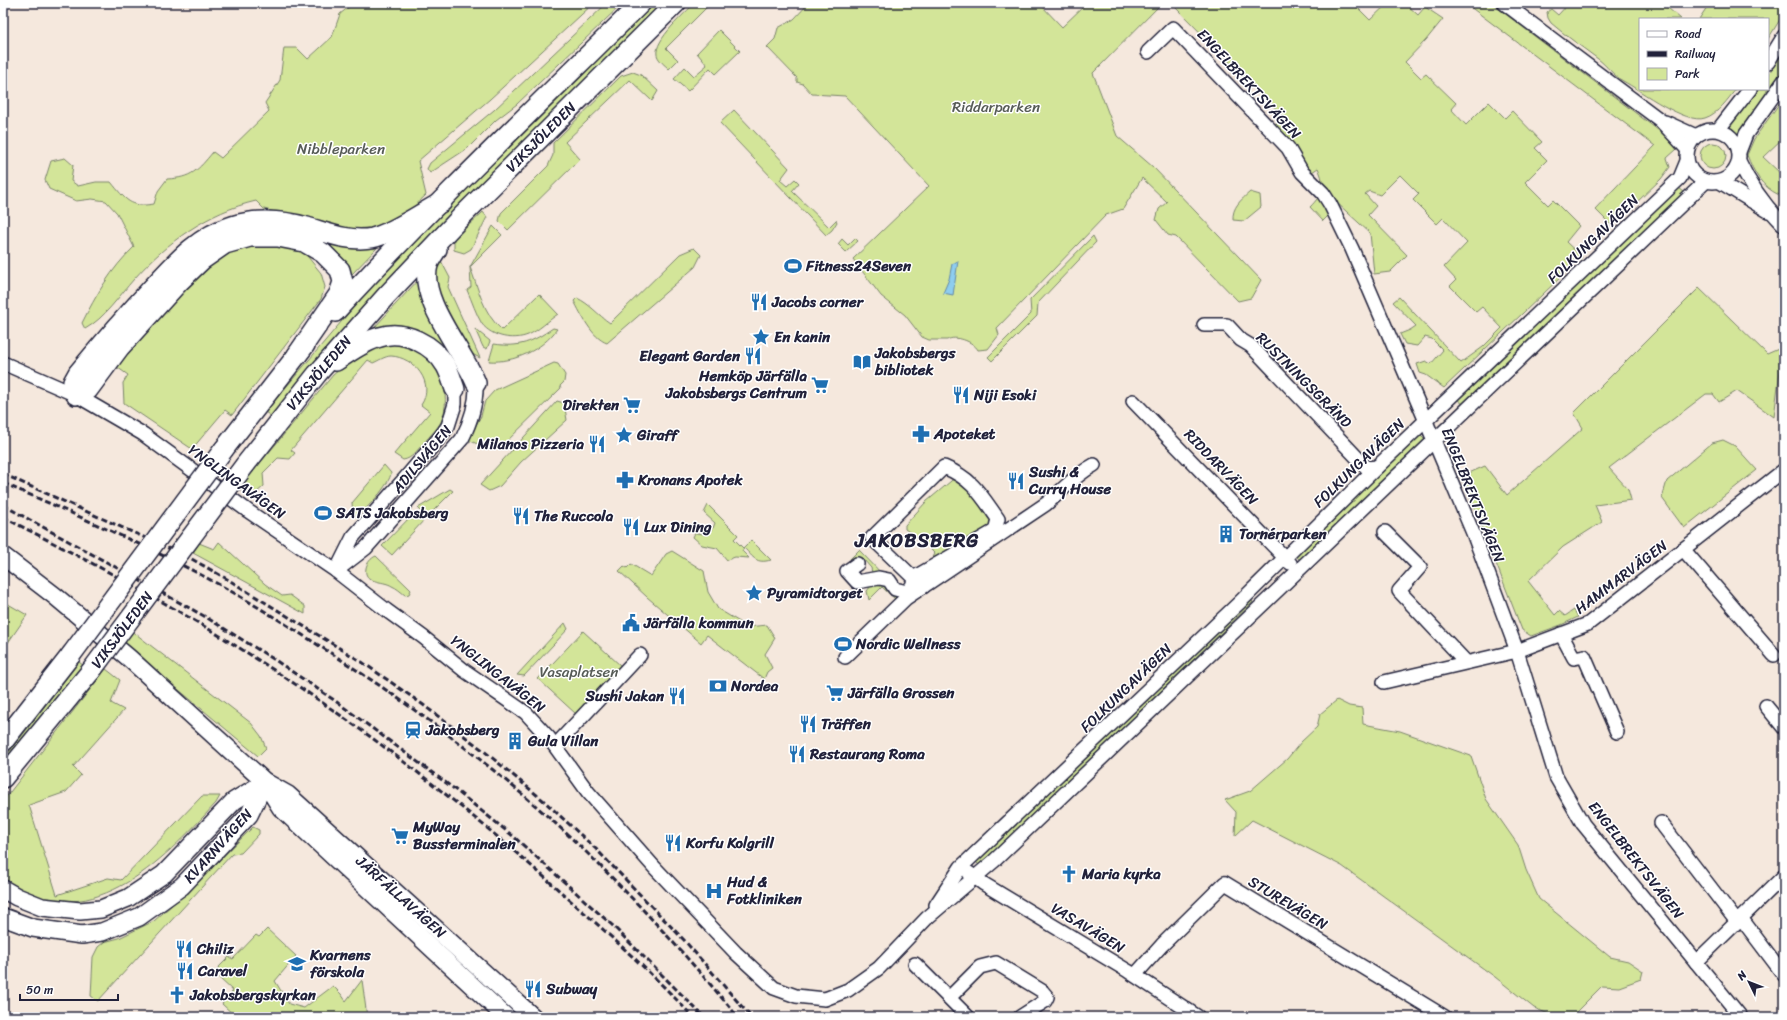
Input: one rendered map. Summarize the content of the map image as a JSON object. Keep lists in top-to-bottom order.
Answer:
{
  "streets": {
    "main road": ["VIKSJÖLEDEN"],
    "street": [
      "ENGELBREKTSVÄGEN",
      "FOLKUNGAVÄGEN",
      "RUSTNINGSGRÄND",
      "ADILSVÄGEN",
      "RIDDARVÄGEN",
      "YNGLINGAVÄGEN",
      "HAMMARVÄGEN",
      "KVARNVÄGEN",
      "JÄRFÄLLAVÄGEN",
      "STUREVÄGEN",
      "VASAVÄGEN"
    ]
  },
  "crossings": [
    ["ENGELBREKTSVÄGEN", "FOLKUNGAVÄGEN"],
    ["ENGELBREKTSVÄGEN", "HAMMARVÄGEN"],
    ["FOLKUNGAVÄGEN", "RUSTNINGSGRÄND"],
    ["FOLKUNGAVÄGEN", "RIDDARVÄGEN"],
    ["FOLKUNGAVÄGEN", "YNGLINGAVÄGEN"],
    ["FOLKUNGAVÄGEN", "VASAVÄGEN"],
    ["ADILSVÄGEN", "YNGLINGAVÄGEN"],
    ["YNGLINGAVÄGEN", "VASAVÄGEN"],
    ["KVARNVÄGEN", "JÄRFÄLLAVÄGEN"],
    ["STUREVÄGEN", "VASAVÄGEN"]
  ],
  "districts": ["JAKOBSBERG"],
  "parks": ["Riddarparken", "Nibbleparken", "Vasaplatsen"],
  "places": {
    "sports": ["Fitness24Seven", "SATS Jakobsberg", "Nordic Wellness"],
    "restaurant": [
      "Jacobs corner",
      "Elegant Garden",
      "Niji Esoki",
      "Milanos Pizzeria",
      "Sushi & Curry House",
      "The Ruccola",
      "Lux Dining",
      "Sushi Jakan",
      "Träffen",
      "Restaurang Roma",
      "Korfu Kolgrill",
      "Chiliz",
      "Caravel",
      "Subway"
    ],
    "place": ["En kanin", "Giraff", "Pyramidtorget"],
    "library": ["Jakobsbergs bibliotek"],
    "supermarket": [
      "Hemköp Järfälla Jakobsbergs Centrum",
      "Direkten",
      "Järfälla Grossen",
      "MyWay Bussterminalen"
    ],
    "pharmacy": ["Apoteket", "Kronans Apotek"],
    "building": ["Tornérparken", "Gula Villan"],
    "public building": ["Järfälla kommun"],
    "bank": ["Nordea"],
    "station": ["Jakobsberg"],
    "church": ["Maria kyrka", "Jakobsbergskyrkan"],
    "hospital": ["Hud & Fotkliniken"],
    "school or university": ["Kvarnens förskola"]
  },
  "legend": ["Road", "Railway", "Park"],
  "scale_bar": "50 m",
  "north": "top left"
}
